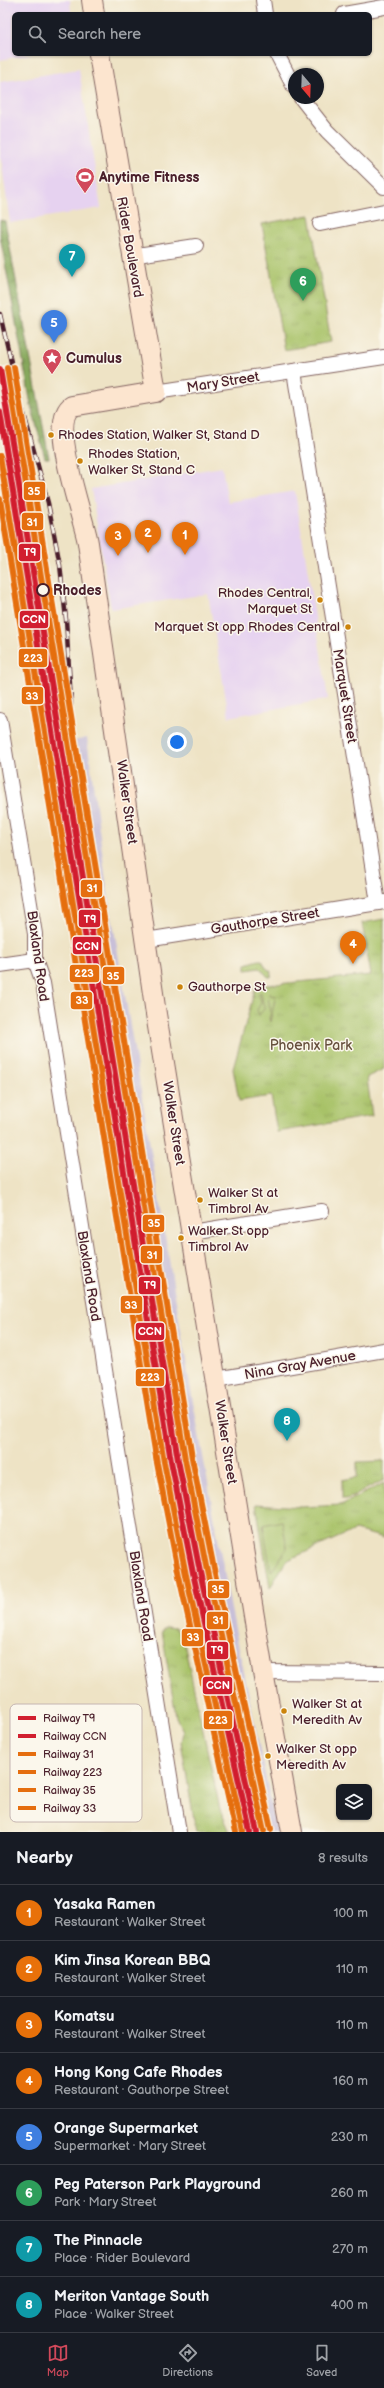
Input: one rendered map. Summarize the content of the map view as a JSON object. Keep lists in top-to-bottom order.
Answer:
{
  "streets": {
    "street": [
      "Rider Boulevard",
      "Mary Street",
      "Marquet Street",
      "Walker Street",
      "Gauthorpe Street",
      "Blaxland Road",
      "Nina Gray Avenue"
    ]
  },
  "crossings": [
    ["Rider Boulevard", "Mary Street"],
    ["Mary Street", "Marquet Street"],
    ["Mary Street", "Walker Street"],
    ["Marquet Street", "Gauthorpe Street"],
    ["Walker Street", "Gauthorpe Street"],
    ["Walker Street", "Nina Gray Avenue"]
  ],
  "parks": ["Phoenix Park"],
  "places": {
    "sports": ["Anytime Fitness"],
    "place": ["Cumulus"],
    "other": [
      "Rhodes Station, Walker St, Stand D",
      "Rhodes Station, Walker St, Stand C",
      "Rhodes",
      "Rhodes Central, Marquet St",
      "Marquet St opp Rhodes Central",
      "Gauthorpe St",
      "Walker St at Timbrol Av",
      "Walker St opp Timbrol Av",
      "Walker St at Meredith Av",
      "Walker St opp Meredith Av"
    ]
  },
  "lines": [
    "rail line 35",
    "rail line 31",
    "rail line T9",
    "rail line CCN",
    "rail line 223",
    "rail line 33"
  ],
  "legend": [
    "Railway T9",
    "Railway CCN",
    "Railway 31",
    "Railway 223",
    "Railway 35",
    "Railway 33"
  ],
  "north": "bottom",
  "page": {
    "search": "Search here",
    "pins": [
      "7",
      "6",
      "5",
      "2",
      "1",
      "3",
      "4",
      "8"
    ],
    "heading": ["Nearby", "8 results"],
    "list": [
      {
        "mark": "1",
        "name": "Yasaka Ramen",
        "note": "Restaurant · Walker Street",
        "value": "100 m"
      },
      {
        "mark": "2",
        "name": "Kim Jinsa Korean BBQ",
        "note": "Restaurant · Walker Street",
        "value": "110 m"
      },
      {
        "mark": "3",
        "name": "Komatsu",
        "note": "Restaurant · Walker Street",
        "value": "110 m"
      },
      {
        "mark": "4",
        "name": "Hong Kong Cafe Rhodes",
        "note": "Restaurant · Gauthorpe Street",
        "value": "160 m"
      },
      {
        "mark": "5",
        "name": "Orange Supermarket",
        "note": "Supermarket · Mary Street",
        "value": "230 m"
      },
      {
        "mark": "6",
        "name": "Peg Paterson Park Playground",
        "note": "Park · Mary Street",
        "value": "260 m"
      },
      {
        "mark": "7",
        "name": "The Pinnacle",
        "note": "Place · Rider Boulevard",
        "value": "270 m"
      },
      {
        "mark": "8",
        "name": "Meriton Vantage South",
        "note": "Place · Walker Street",
        "value": "400 m"
      }
    ],
    "nav": ["Map", "Directions", "Saved"]
  }
}
